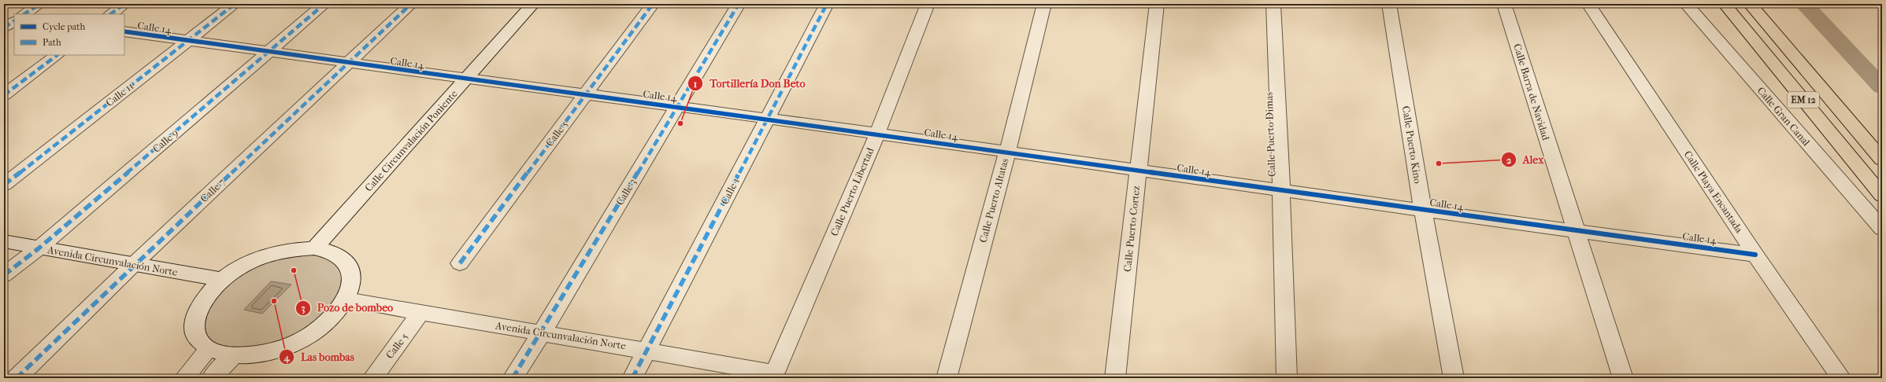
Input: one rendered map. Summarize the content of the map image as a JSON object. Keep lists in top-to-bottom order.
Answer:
{
  "streets": {
    "highway": ["EM 12"],
    "street": [
      "Calle 14",
      "Calle Barra de Navidad",
      "Calle 11",
      "Calle Gran Canal",
      "Calle 5",
      "Calle Puerto Dimas",
      "Calle 9",
      "Calle Circunvalación Poniente",
      "Calle Puerto Kino",
      "Calle 7",
      "Calle 1",
      "Calle 3",
      "Calle Puerto Libertad",
      "Calle Playa Encantada",
      "Calle Puerto Altatas",
      "Calle Puerto Cortez",
      "Avenida Circunvalación Norte"
    ]
  },
  "crossings": [
    ["Calle 14", "Calle Barra de Navidad"],
    ["Calle 14", "Calle 11"],
    ["Calle 14", "Calle 5"],
    ["Calle 14", "Calle Puerto Dimas"],
    ["Calle 14", "Calle 9"],
    ["Calle 14", "Calle Circunvalación Poniente"],
    ["Calle 14", "Calle Puerto Kino"],
    ["Calle 14", "Calle 7"],
    ["Calle 14", "Calle 1"],
    ["Calle 14", "Calle 3"],
    ["Calle 14", "Calle Puerto Libertad"],
    ["Calle 14", "Calle Playa Encantada"],
    ["Calle 14", "Calle Puerto Altatas"],
    ["Calle 14", "Calle Puerto Cortez"],
    ["Calle 5", "Avenida Circunvalación Norte"],
    ["Calle 9", "Avenida Circunvalación Norte"],
    ["Calle 7", "Avenida Circunvalación Norte"],
    ["Calle 1", "Avenida Circunvalación Norte"],
    ["Calle 3", "Avenida Circunvalación Norte"],
    ["Calle Puerto Libertad", "Avenida Circunvalación Norte"]
  ],
  "places": [
    "Tortillería Don Beto",
    "Alex",
    "Pozo de bombeo",
    "Las bombas"
  ],
  "legend": ["Cycle path", "Path"]
}
